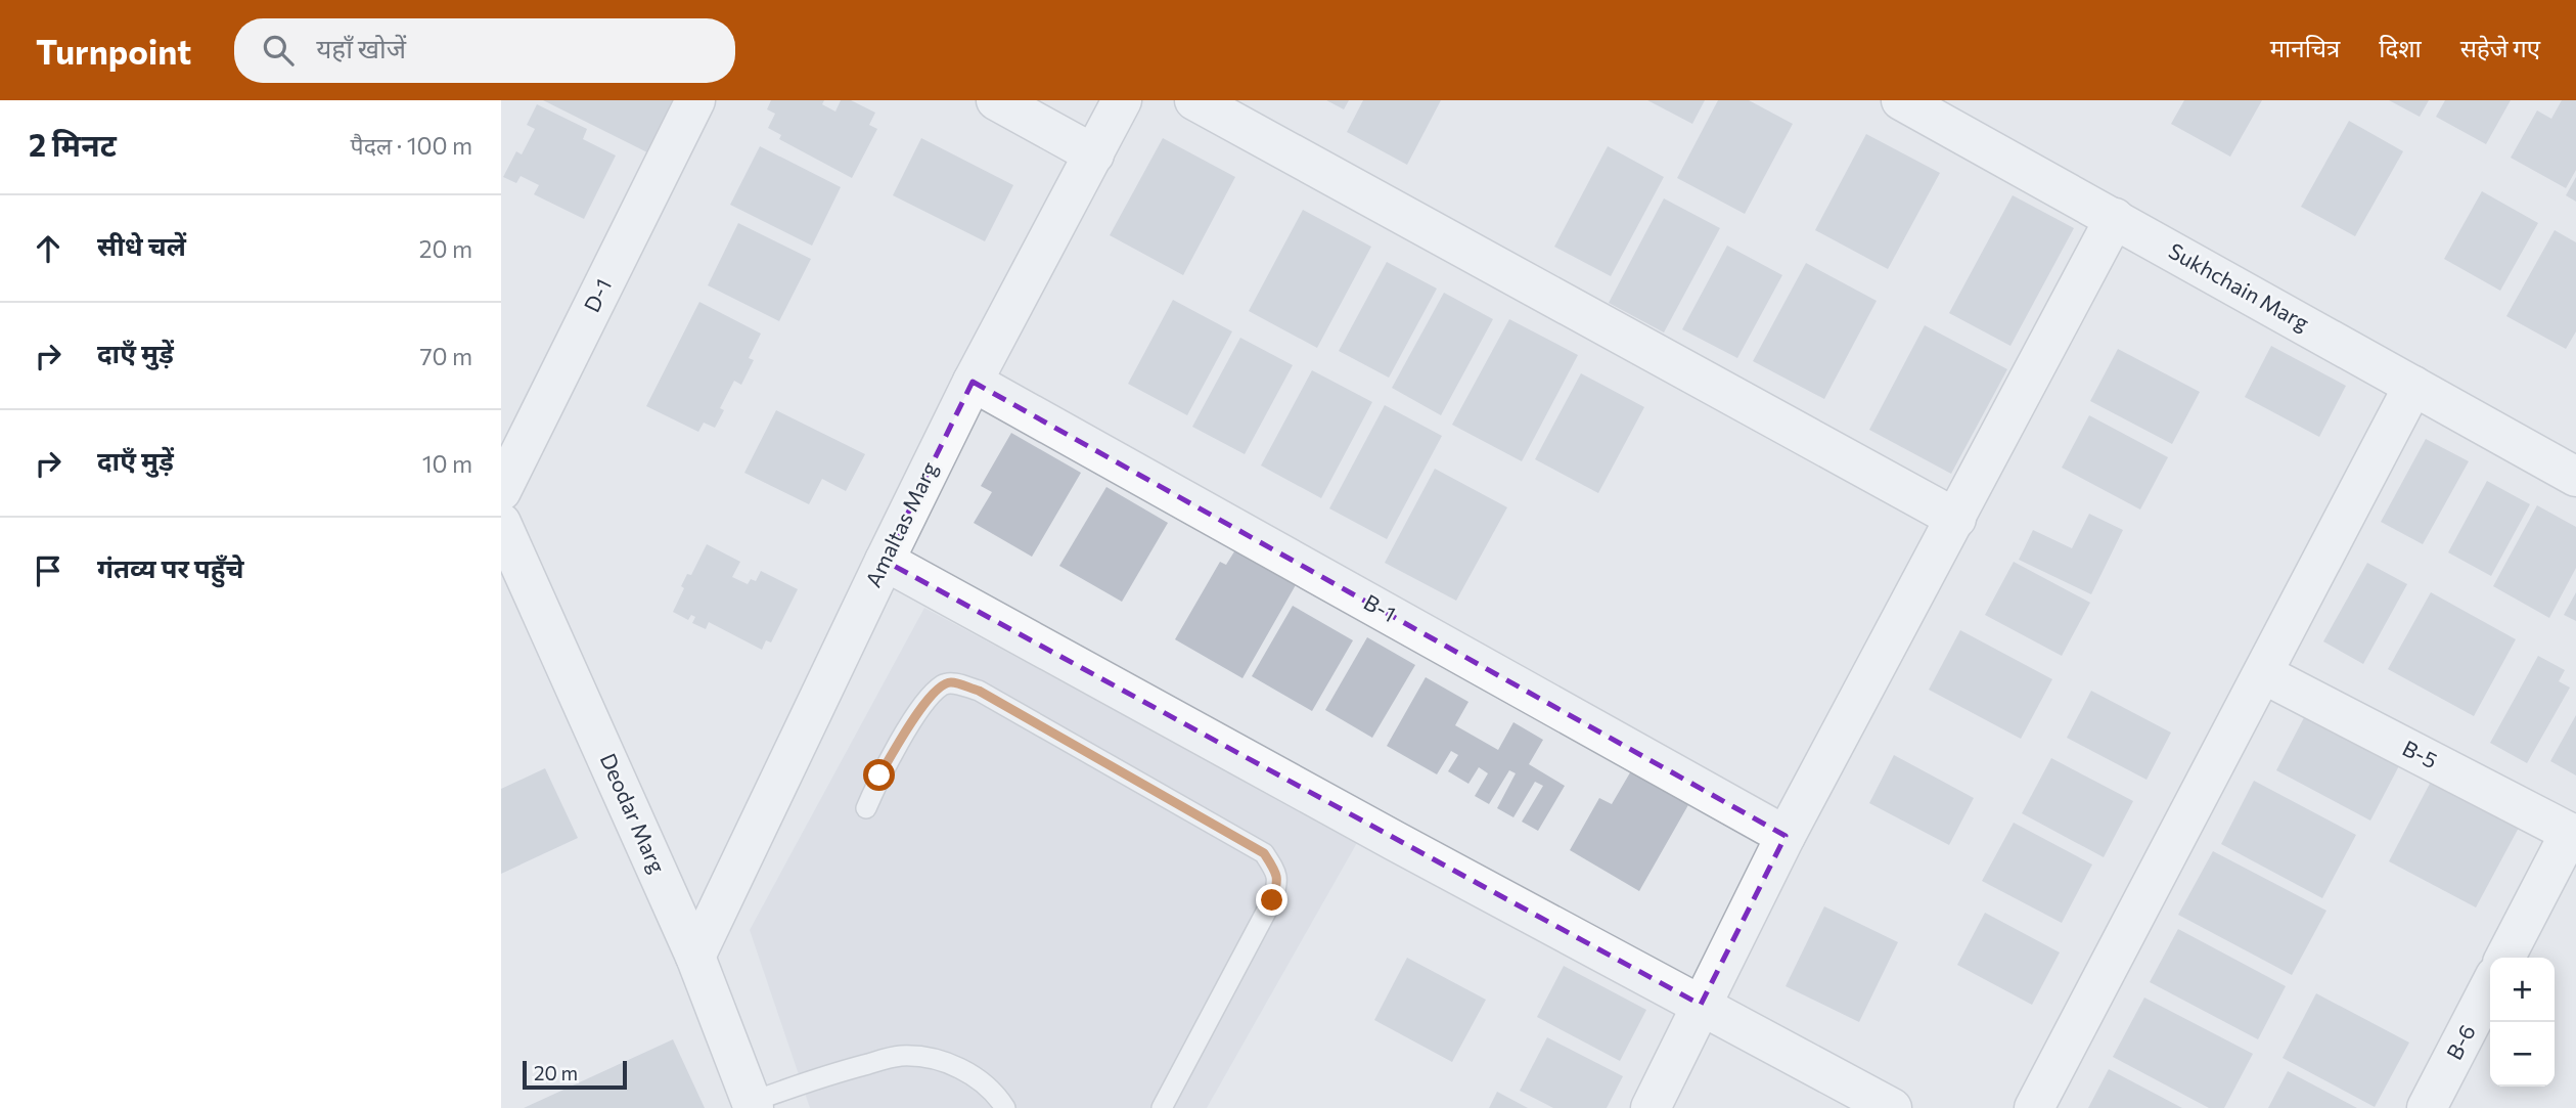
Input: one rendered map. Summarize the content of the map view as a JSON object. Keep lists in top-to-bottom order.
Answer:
{
  "streets": {
    "street": [
      "Sukhchain Marg",
      "D-1",
      "Amaltas Marg",
      "B-1",
      "B-5",
      "Deodar Marg",
      "B-6"
    ]
  },
  "crossings": [
    ["Amaltas Marg", "B-1"],
    ["Amaltas Marg", "Deodar Marg"]
  ],
  "scale_bar": "20 m",
  "page": {
    "header": "Turnpoint",
    "search": "यहाँ खोजें",
    "nav": ["मानचित्र", "दिशा", "सहेजे गए"],
    "heading": ["2 मिनट", "पैदल · 100 m"],
    "list": [
      ["सीधे चलें", "20 m"],
      ["दाएँ मुड़ें", "70 m"],
      ["दाएँ मुड़ें", "10 m"],
      "गंतव्य पर पहुँचे"
    ],
    "map_buttons": ["+", "−"],
    "scale": "20 m"
  }
}
